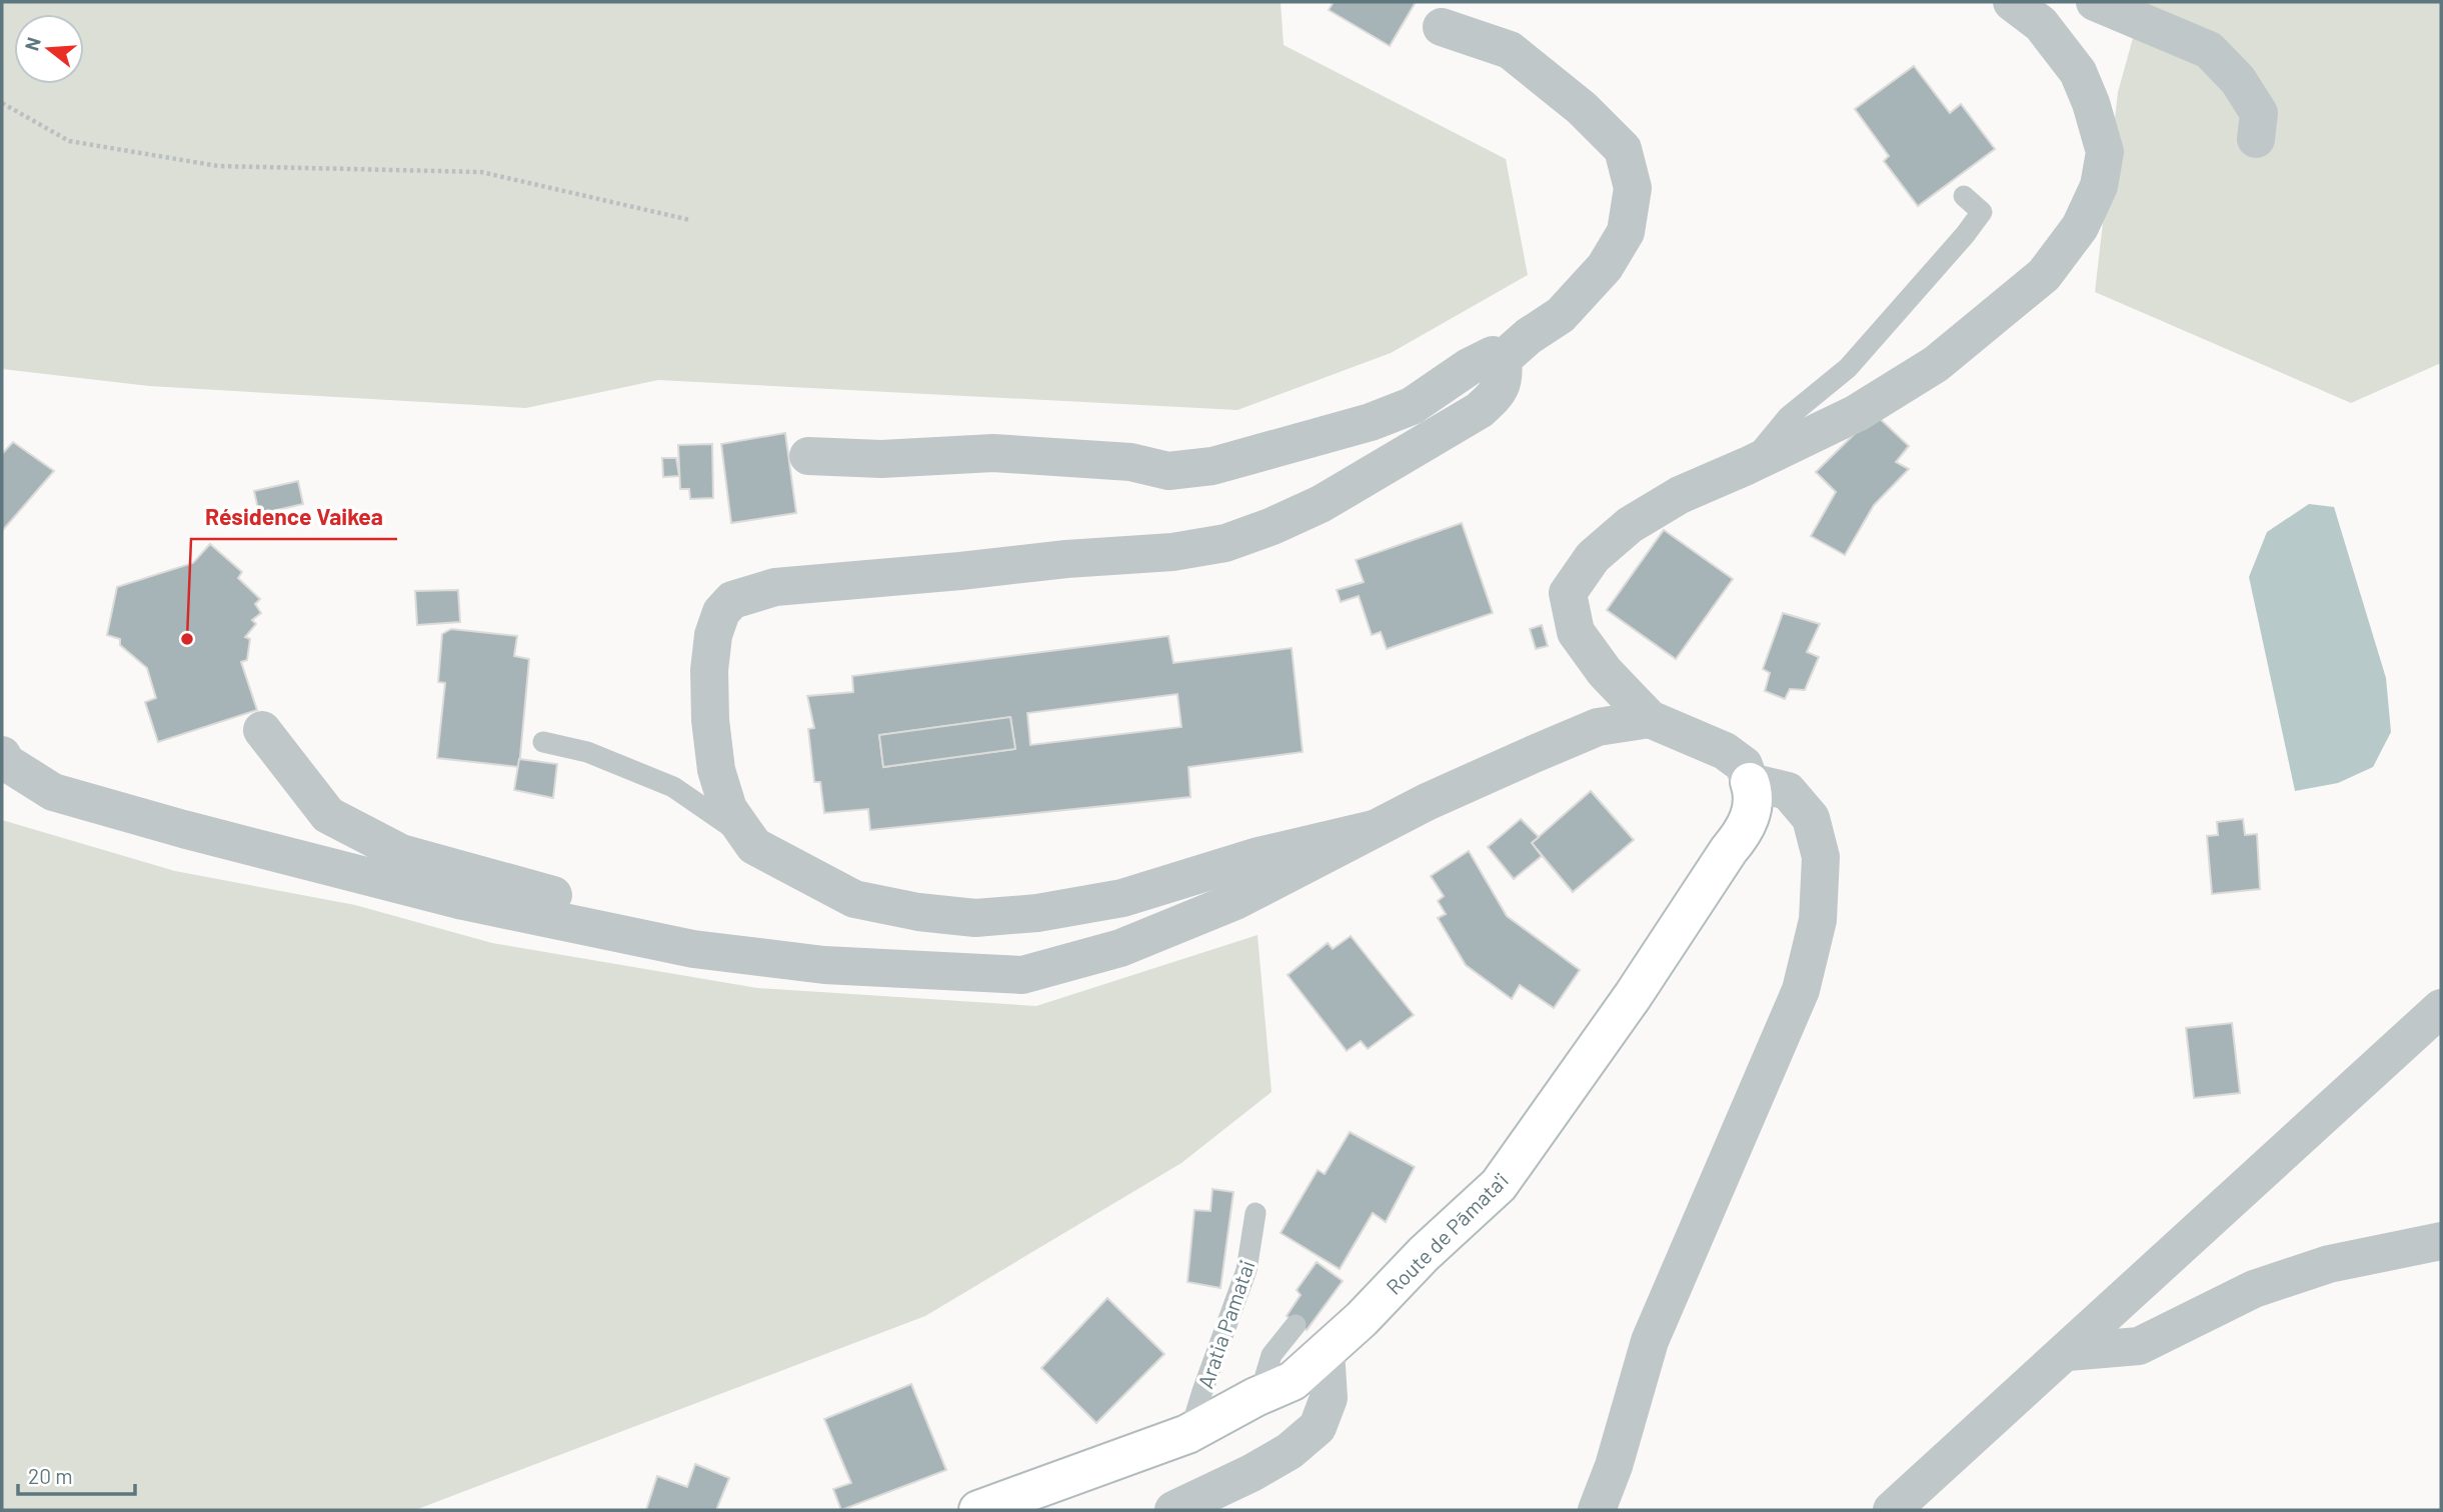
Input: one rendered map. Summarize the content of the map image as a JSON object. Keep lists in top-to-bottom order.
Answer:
{
  "streets": {
    "main road": ["Route de Pāmata'i"],
    "lane": ["Aratia Pamatai"]
  },
  "crossings": [
    ["Route de Pāmata'i", "Aratia Pamatai"]
  ],
  "places": ["Résidence Vaikea"],
  "scale_bar": "20 m",
  "north": "left"
}
